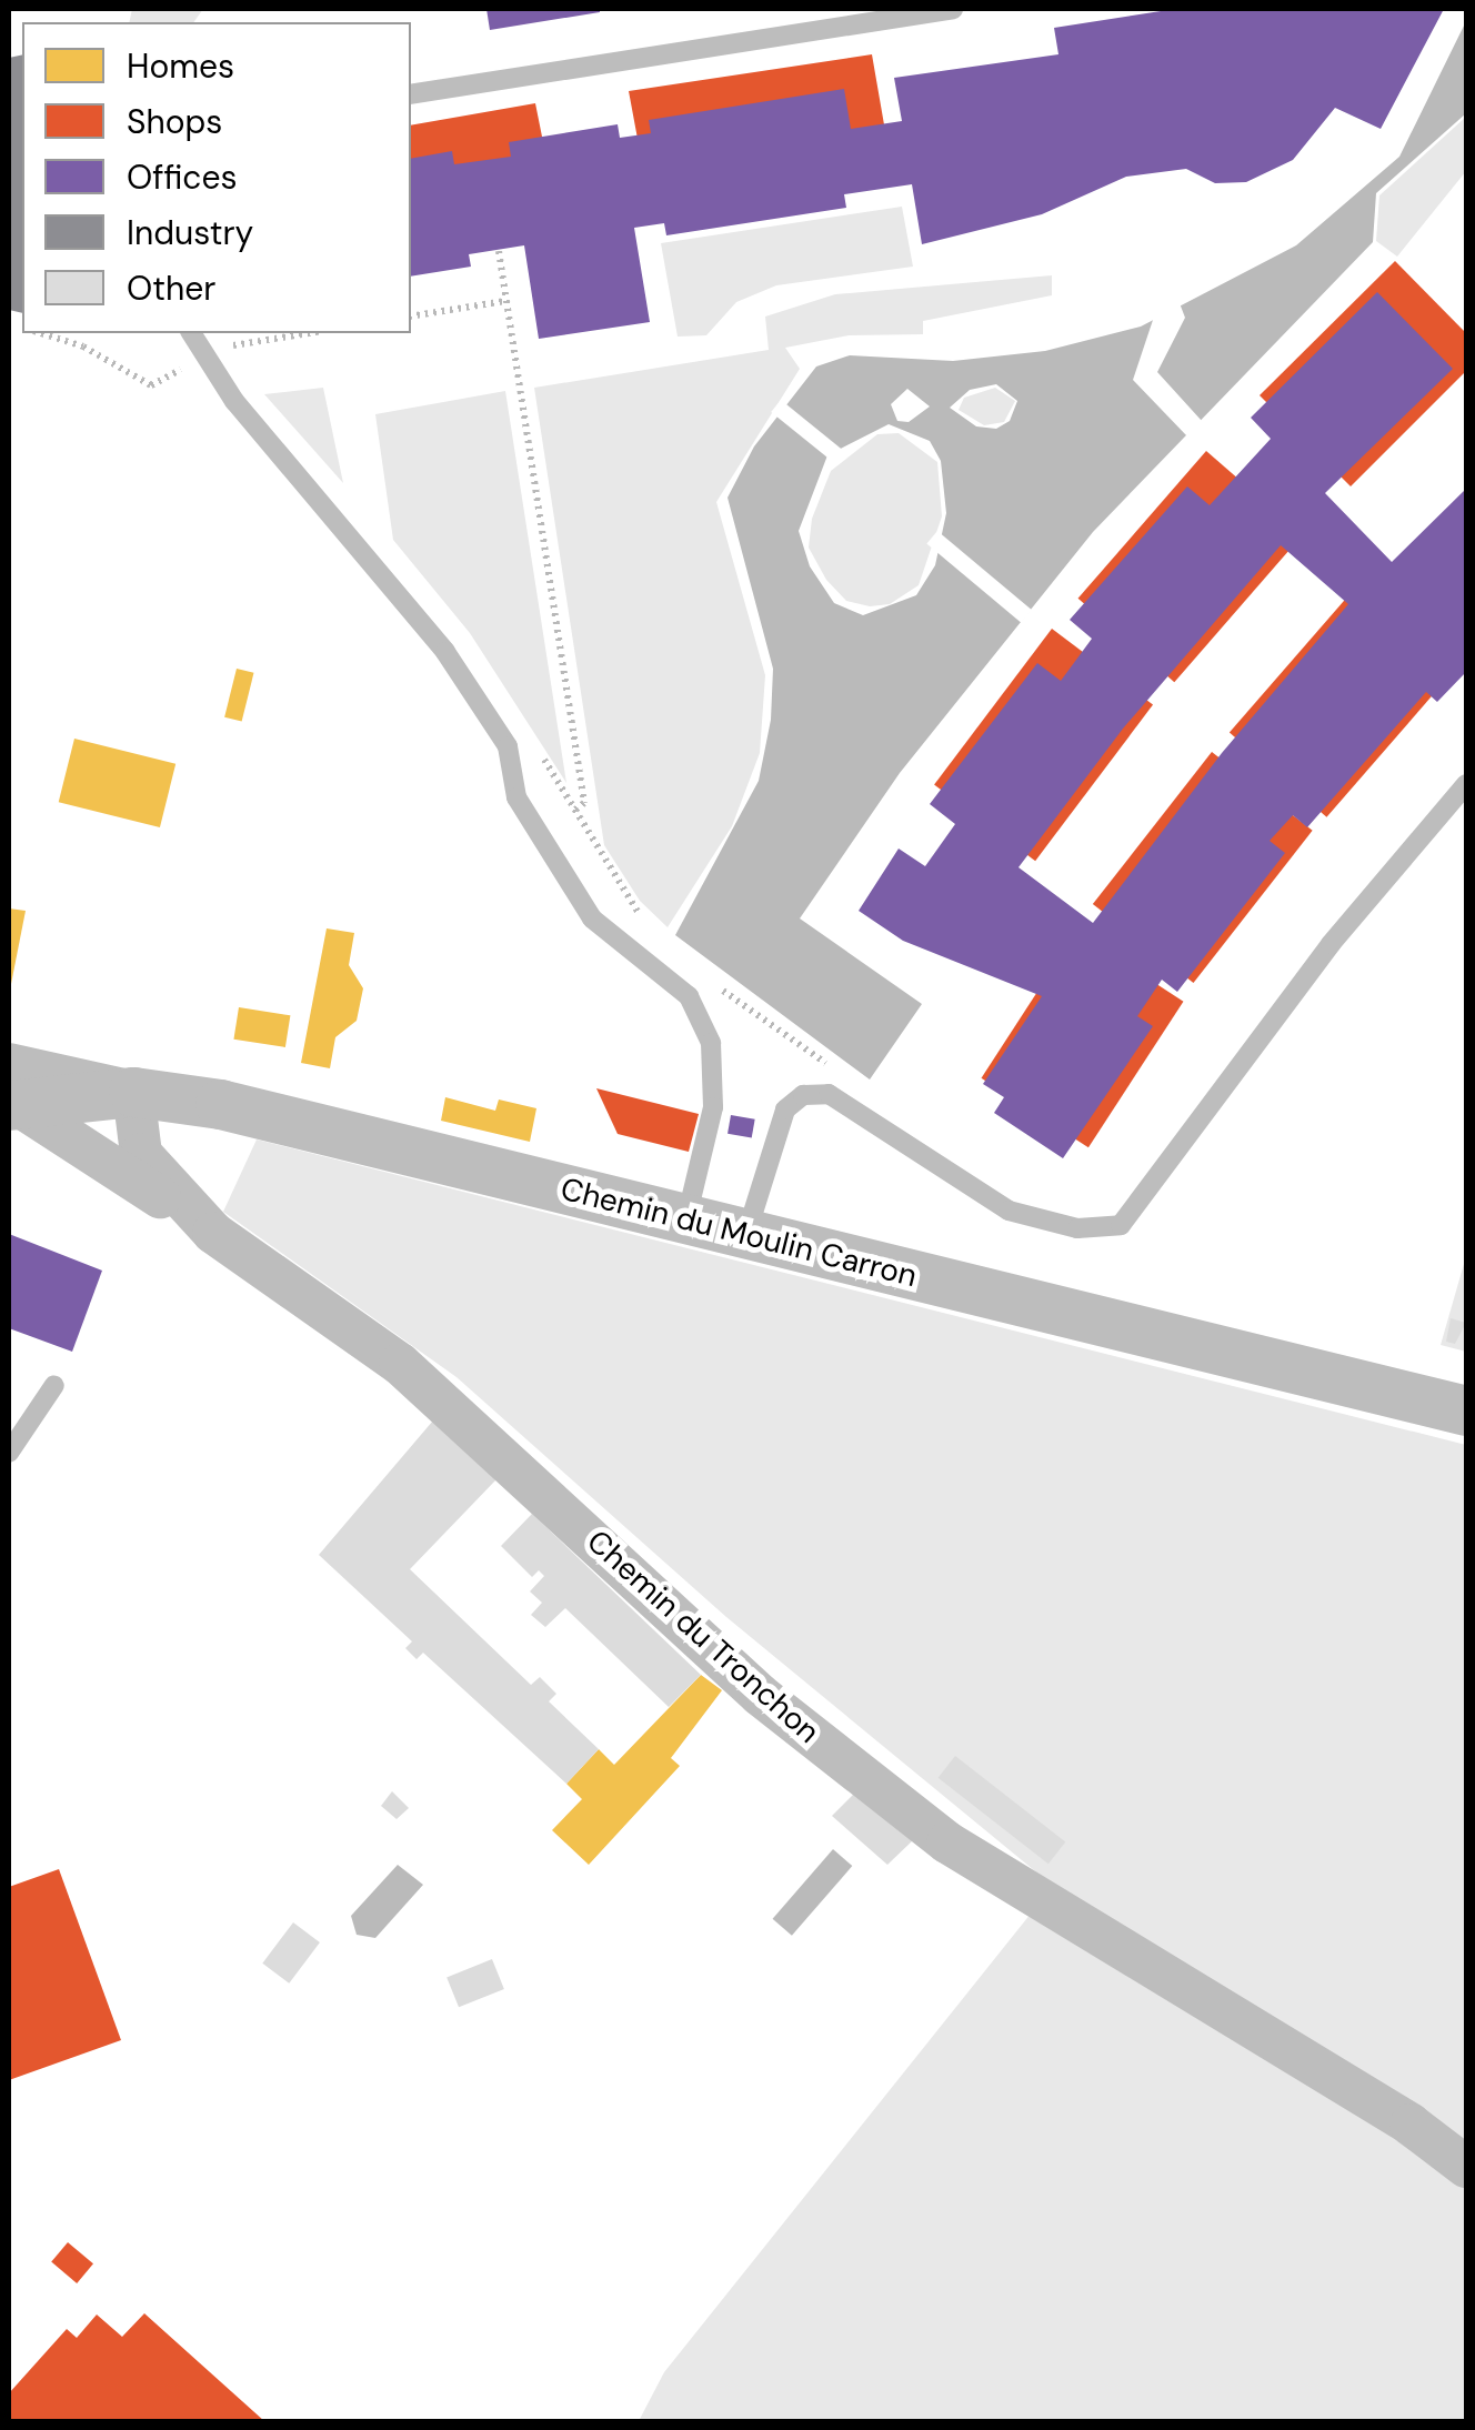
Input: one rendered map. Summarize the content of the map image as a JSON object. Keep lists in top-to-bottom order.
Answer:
{
  "streets": {
    "street": ["Chemin du Moulin Carron", "Chemin du Tronchon"]
  },
  "crossings": [
    ["Chemin du Moulin Carron", "Chemin du Tronchon"]
  ],
  "legend": [
    "Homes",
    "Shops",
    "Offices",
    "Industry",
    "Other"
  ]
}
